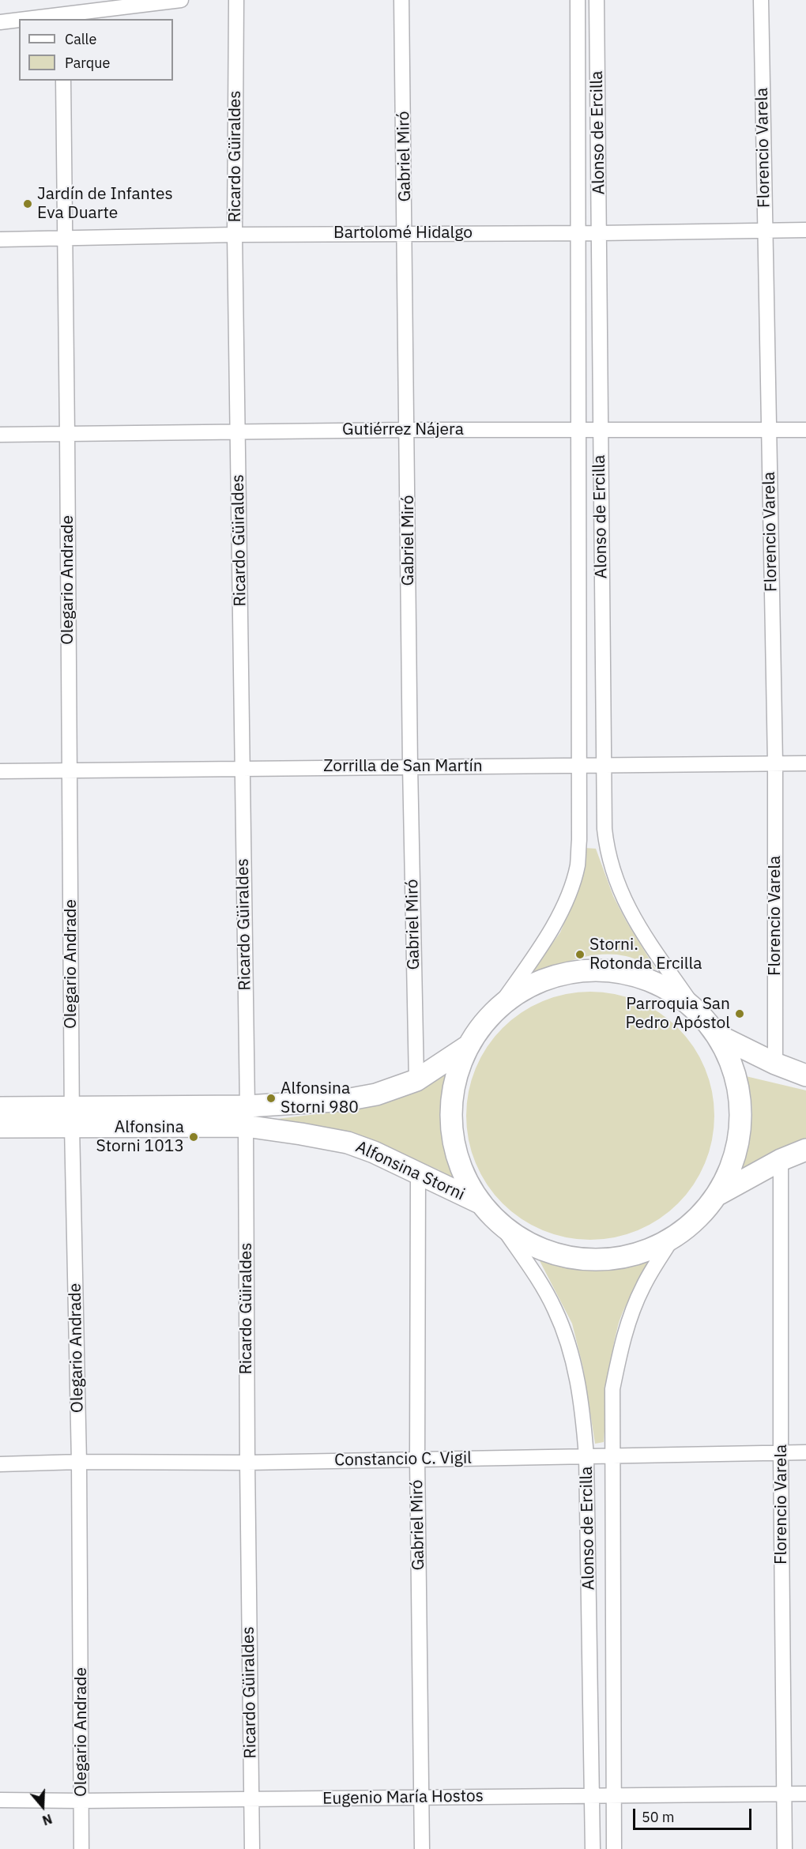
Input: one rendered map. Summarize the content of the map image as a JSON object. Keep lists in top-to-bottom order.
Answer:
{
  "streets": {
    "street": [
      "Alonso de Ercilla",
      "Florencio Varela",
      "Ricardo Güiraldes",
      "Gabriel Miró",
      "Bartolomé Hidalgo",
      "Gutiérrez Nájera",
      "Olegario Andrade",
      "Zorrilla de San Martín",
      "Alfonsina Storni",
      "Constancio C. Vigil",
      "Eugenio María Hostos"
    ]
  },
  "crossings": [
    ["Alonso de Ercilla", "Bartolomé Hidalgo"],
    ["Alonso de Ercilla", "Gutiérrez Nájera"],
    ["Alonso de Ercilla", "Zorrilla de San Martín"],
    ["Alonso de Ercilla", "Constancio C. Vigil"],
    ["Alonso de Ercilla", "Eugenio María Hostos"],
    ["Florencio Varela", "Bartolomé Hidalgo"],
    ["Florencio Varela", "Gutiérrez Nájera"],
    ["Florencio Varela", "Zorrilla de San Martín"],
    ["Florencio Varela", "Constancio C. Vigil"],
    ["Florencio Varela", "Eugenio María Hostos"],
    ["Ricardo Güiraldes", "Bartolomé Hidalgo"],
    ["Ricardo Güiraldes", "Gutiérrez Nájera"],
    ["Ricardo Güiraldes", "Zorrilla de San Martín"],
    ["Ricardo Güiraldes", "Alfonsina Storni"],
    ["Ricardo Güiraldes", "Constancio C. Vigil"],
    ["Ricardo Güiraldes", "Eugenio María Hostos"],
    ["Gabriel Miró", "Bartolomé Hidalgo"],
    ["Gabriel Miró", "Gutiérrez Nájera"],
    ["Gabriel Miró", "Zorrilla de San Martín"],
    ["Gabriel Miró", "Alfonsina Storni"],
    ["Gabriel Miró", "Constancio C. Vigil"],
    ["Gabriel Miró", "Eugenio María Hostos"],
    ["Bartolomé Hidalgo", "Olegario Andrade"],
    ["Gutiérrez Nájera", "Olegario Andrade"],
    ["Olegario Andrade", "Zorrilla de San Martín"],
    ["Olegario Andrade", "Alfonsina Storni"],
    ["Olegario Andrade", "Constancio C. Vigil"],
    ["Olegario Andrade", "Eugenio María Hostos"]
  ],
  "places": [
    "Jardín de Infantes Eva Duarte",
    "Storni. Rotonda Ercilla",
    "Parroquia San Pedro Apóstol",
    "Alfonsina Storni 980",
    "Alfonsina Storni 1013"
  ],
  "legend": ["Calle", "Parque"],
  "scale_bar": "50 m",
  "north": "bottom"
}
